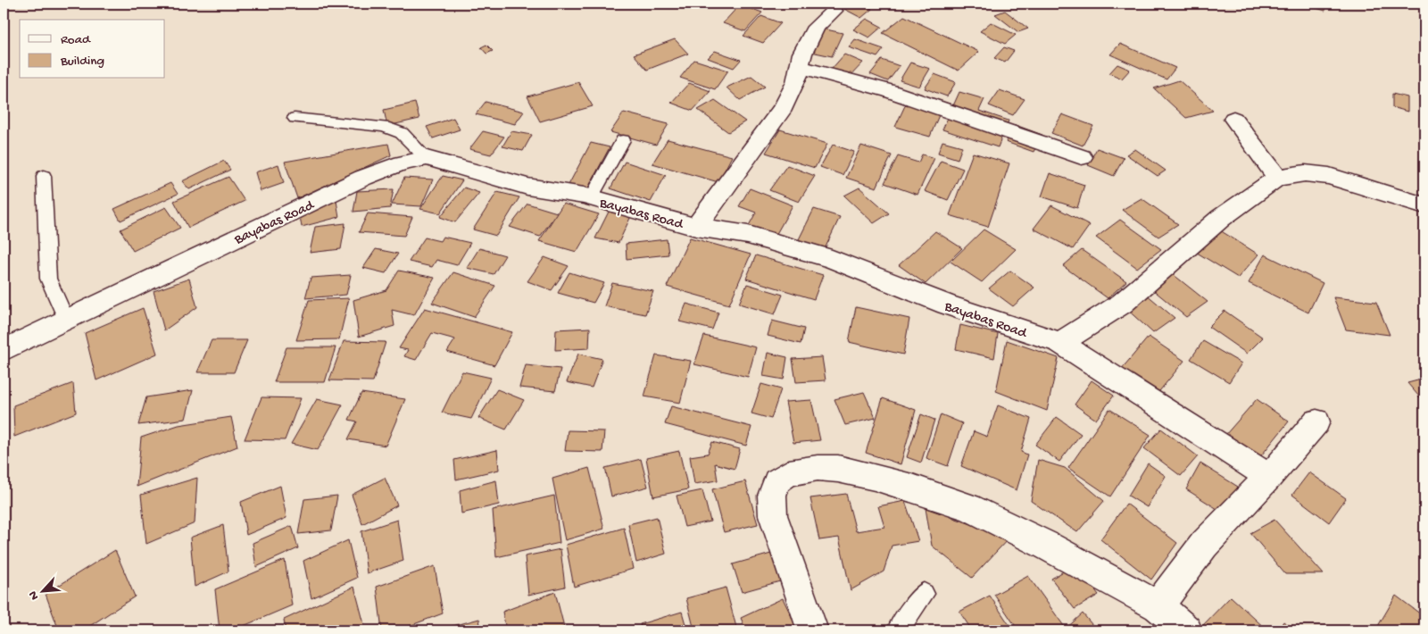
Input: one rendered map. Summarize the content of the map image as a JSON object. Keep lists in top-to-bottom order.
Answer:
{
  "streets": {
    "street": ["Bayabas Road"]
  },
  "legend": ["Road", "Building"],
  "north": "bottom left"
}
